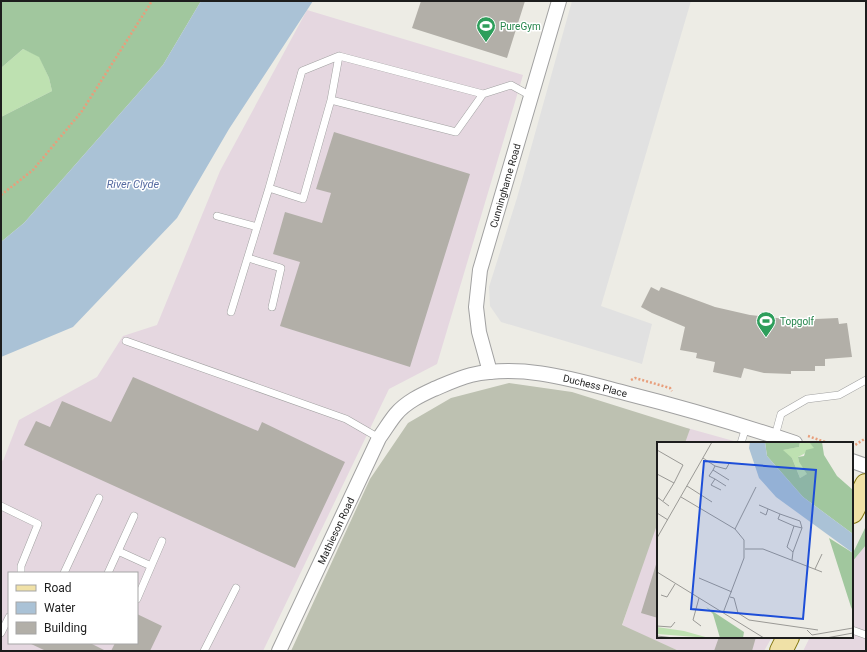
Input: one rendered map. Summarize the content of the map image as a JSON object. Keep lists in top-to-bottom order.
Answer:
{
  "streets": {
    "street": ["Cunninghame Road", "Duchess Place", "Mathieson Road"]
  },
  "crossings": [
    ["Cunninghame Road", "Duchess Place"],
    ["Duchess Place", "Mathieson Road"]
  ],
  "water": ["River Clyde"],
  "places": {
    "sports": ["PureGym", "Topgolf"]
  },
  "legend": ["Road", "Water", "Building"]
}
